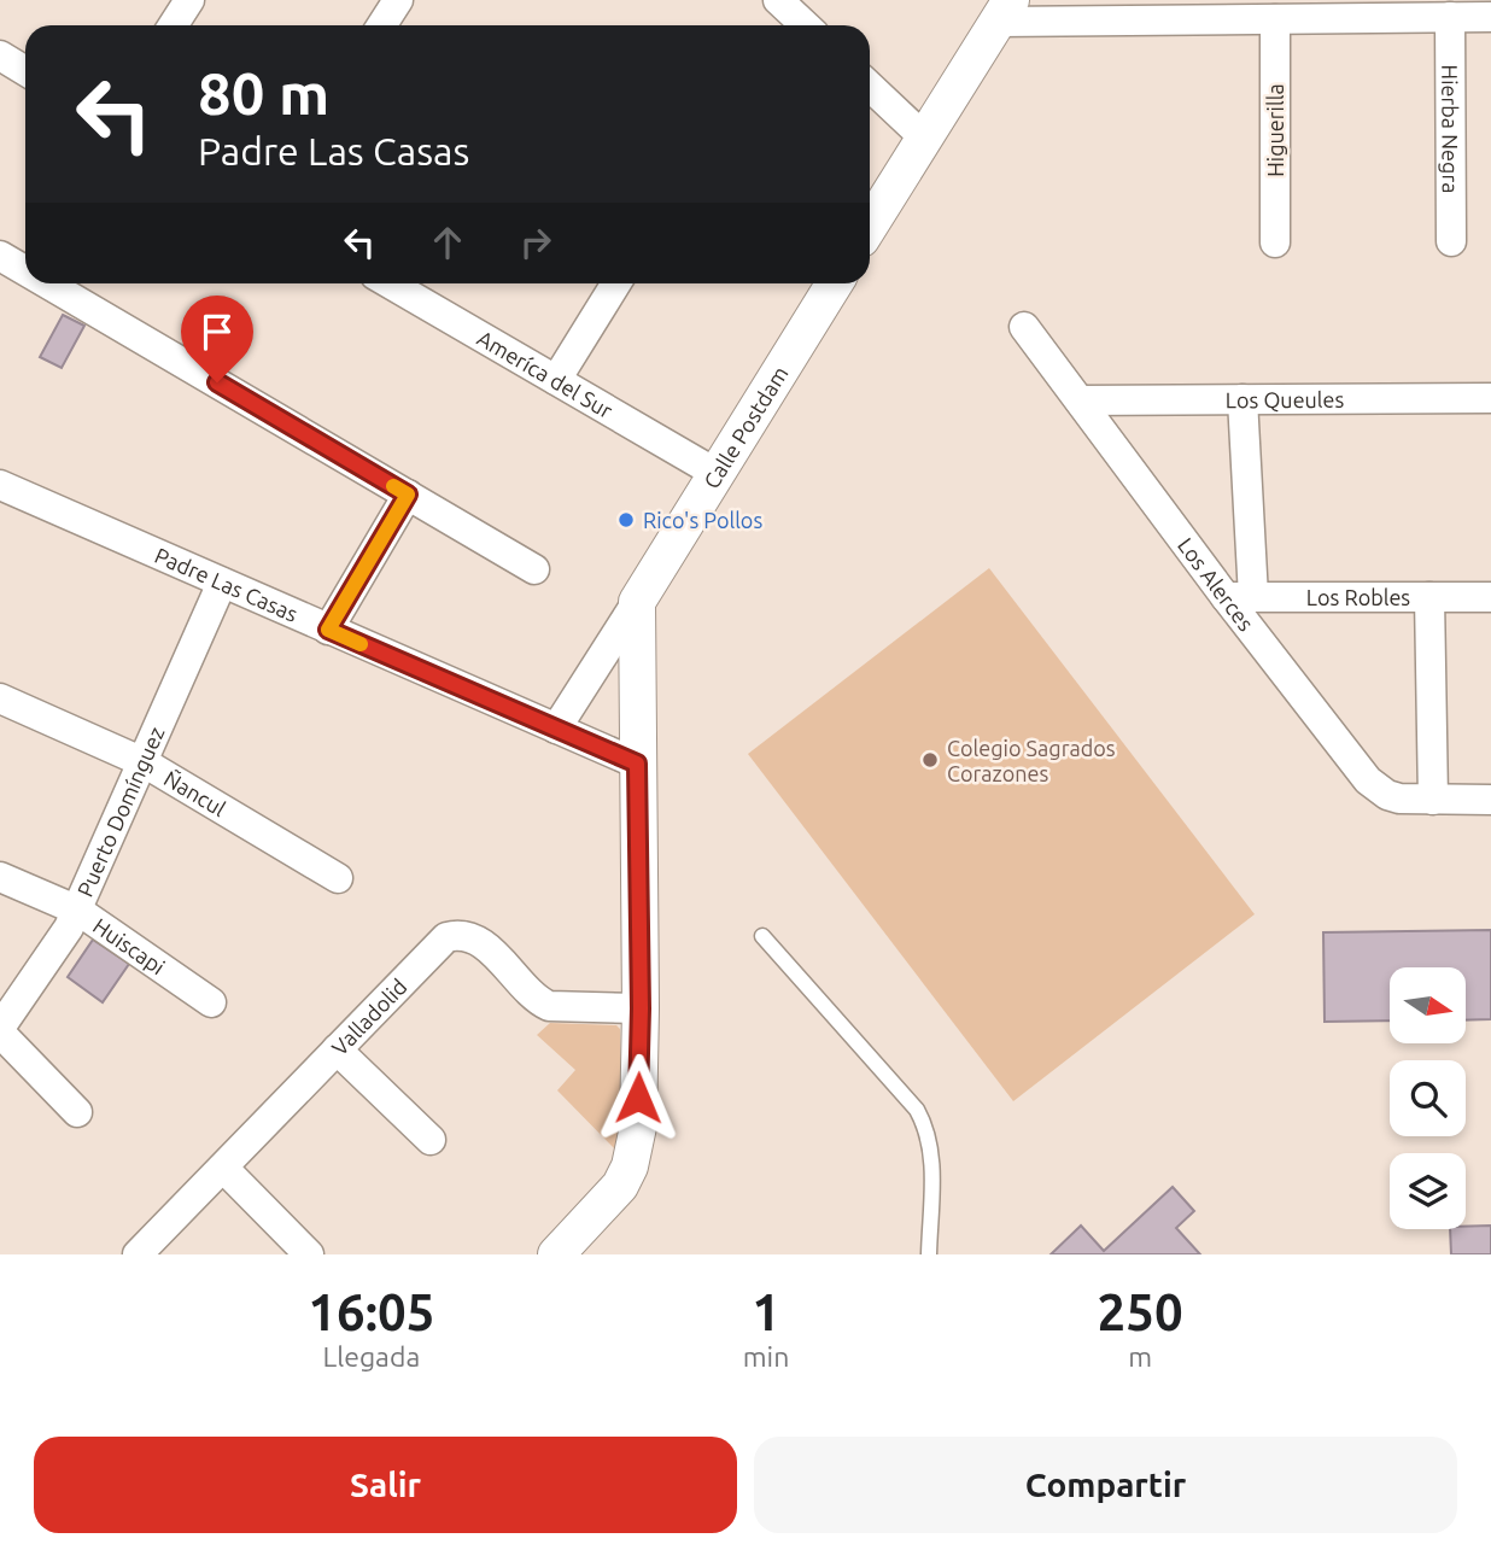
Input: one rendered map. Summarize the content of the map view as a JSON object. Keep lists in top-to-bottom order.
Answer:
{
  "streets": {
    "street": [
      "Hierba Negra",
      "Higuerilla",
      "Ameríca del Sur",
      "Los Queules",
      "Calle Postdam",
      "Los Alerces",
      "Padre Las Casas",
      "Los Robles",
      "Ñancul",
      "Puerto Domínguez",
      "Huiscapi",
      "Valladolid"
    ]
  },
  "crossings": [
    ["Ameríca del Sur", "Calle Postdam"],
    ["Los Queules", "Los Alerces"],
    ["Los Alerces", "Los Robles"],
    ["Padre Las Casas", "Puerto Domínguez"],
    ["Ñancul", "Puerto Domínguez"],
    ["Puerto Domínguez", "Huiscapi"]
  ],
  "places": ["Rico's Pollos", "Colegio Sagrados Corazones"],
  "north": "right",
  "page": {
    "turn": ["80 m", "Padre Las Casas"],
    "eta": [
      "16:05",
      "Llegada",
      "1",
      "min",
      "250",
      "m"
    ],
    "buttons": ["Salir", "Compartir"]
  }
}
